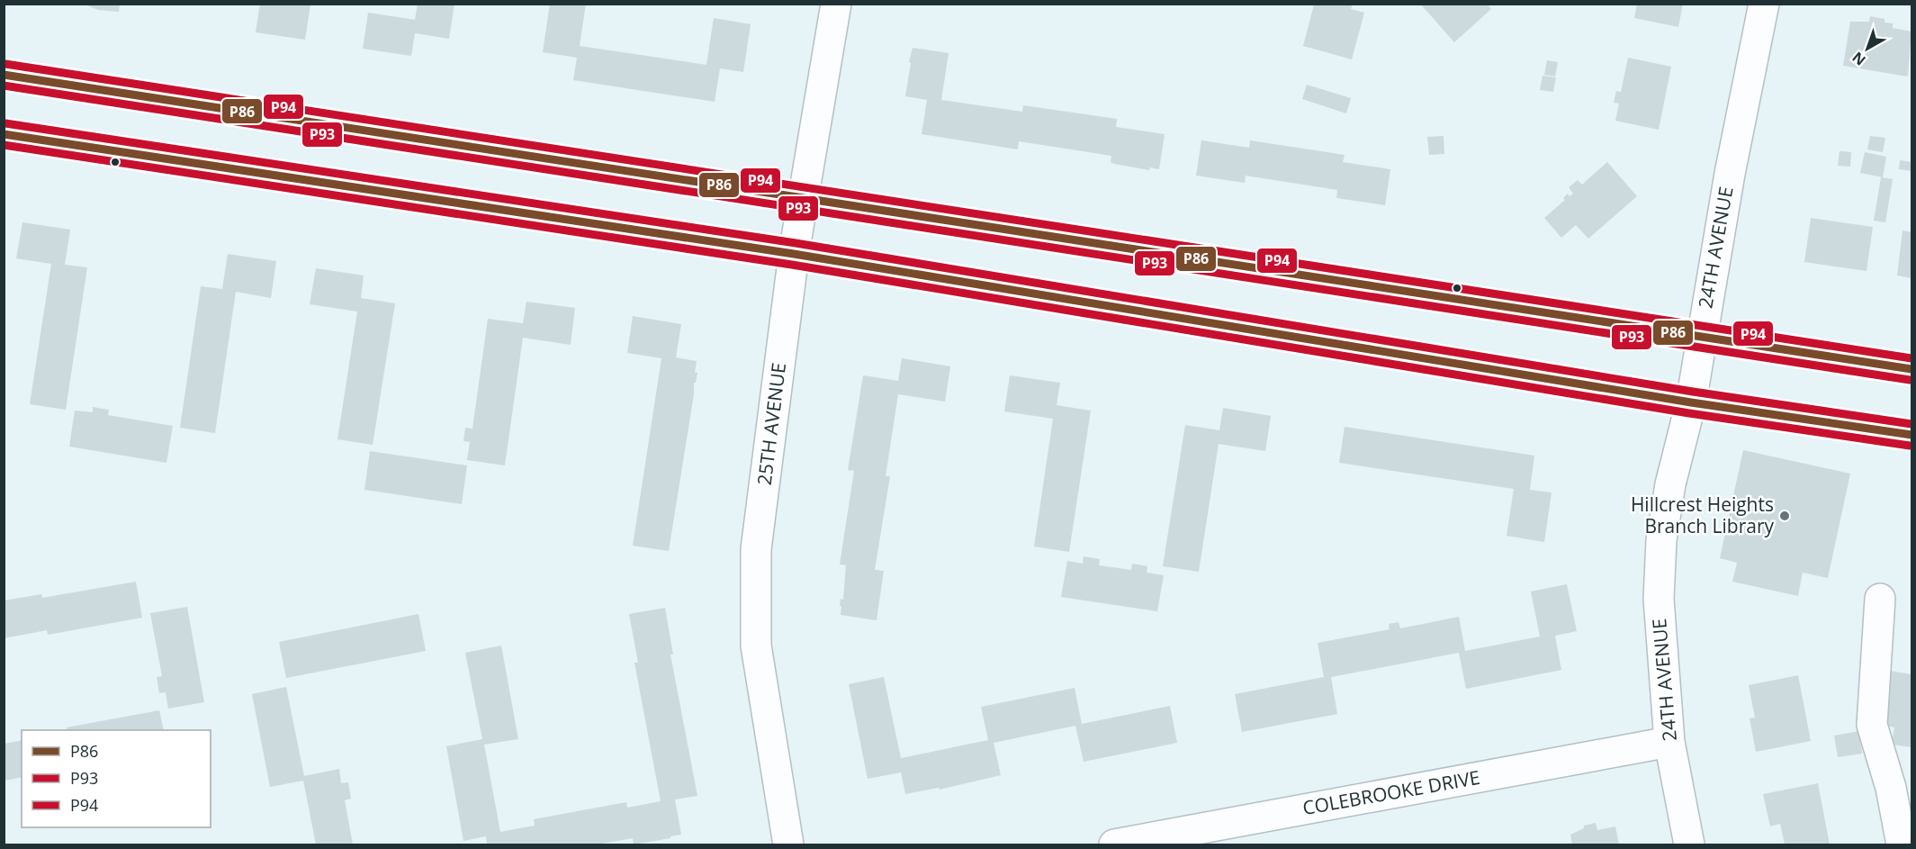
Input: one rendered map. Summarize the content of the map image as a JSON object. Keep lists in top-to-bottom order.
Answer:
{
  "streets": {
    "street": ["24TH AVENUE", "25TH AVENUE", "COLEBROOKE DRIVE"]
  },
  "crossings": [
    ["24TH AVENUE", "COLEBROOKE DRIVE"]
  ],
  "places": ["Hillcrest Heights Branch Library"],
  "lines": ["transit line P94", "transit line P86", "transit line P93"],
  "legend": ["P86", "P93", "P94"],
  "north": "bottom left"
}
